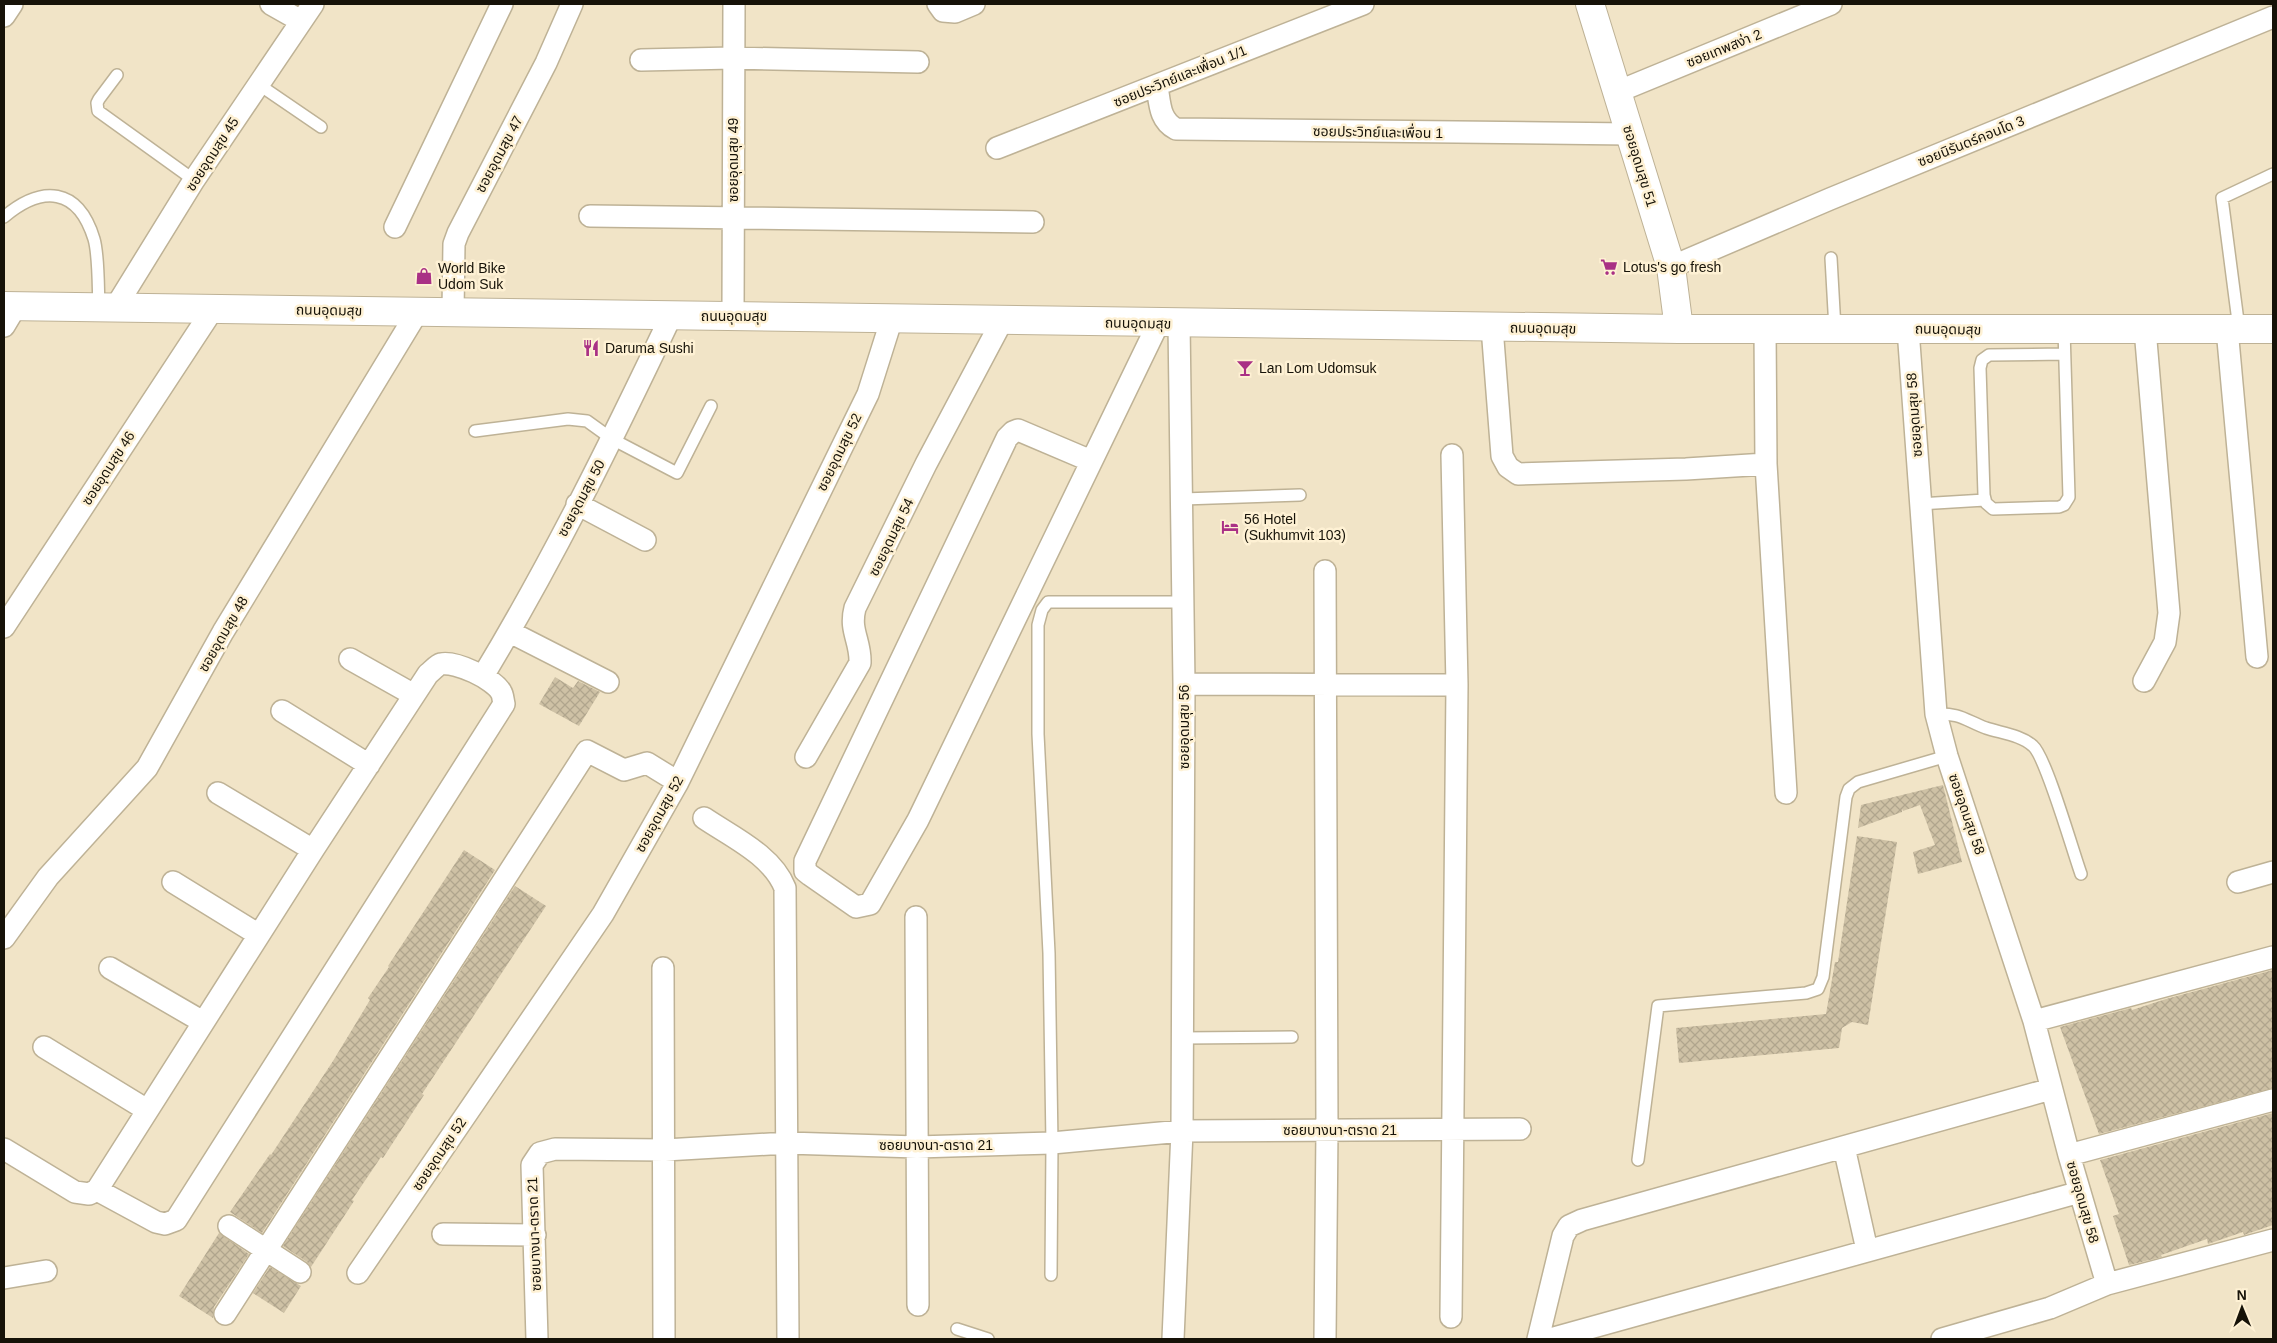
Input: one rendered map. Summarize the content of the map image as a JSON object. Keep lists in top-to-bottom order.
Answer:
{
  "streets": {
    "main road": ["ซอยอุดมสุข 51", "ถนนอุดมสุข"],
    "street": [
      "ซอยเทพสง่า 2",
      "ซอยประวิทย์และเพื่อน 1/1",
      "ซอยประวิทย์และเพื่อน 1",
      "ซอยนิรันดร์คอนโด 3",
      "ซอยอุดมสุข 45",
      "ซอยอุดมสุข 47",
      "ซอยอุดมสุข 49",
      "ซอยอุดมสุข 58",
      "ซอยอุดมสุข 52",
      "ซอยอุดมสุข 46",
      "ซอยอุดมสุข 50",
      "ซอยอุดมสุข 54",
      "ซอยอุดมสุข 48",
      "ซอยอุดมสุข 56",
      "ซอยบางนา-ตราด 21"
    ]
  },
  "crossings": [
    ["ซอยเทพสง่า 2", "ซอยอุดมสุข 51"],
    ["ซอยประวิทย์และเพื่อน 1/1", "ซอยประวิทย์และเพื่อน 1"],
    ["ซอยประวิทย์และเพื่อน 1", "ซอยอุดมสุข 51"],
    ["ซอยนิรันดร์คอนโด 3", "ซอยอุดมสุข 51"],
    ["ซอยอุดมสุข 45", "ถนนอุดมสุข"],
    ["ซอยอุดมสุข 47", "ถนนอุดมสุข"],
    ["ซอยอุดมสุข 49", "ถนนอุดมสุข"],
    ["ซอยอุดมสุข 51", "ถนนอุดมสุข"],
    ["ถนนอุดมสุข", "ซอยอุดมสุข 58"],
    ["ถนนอุดมสุข", "ซอยอุดมสุข 52"],
    ["ถนนอุดมสุข", "ซอยอุดมสุข 46"],
    ["ถนนอุดมสุข", "ซอยอุดมสุข 50"],
    ["ถนนอุดมสุข", "ซอยอุดมสุข 54"],
    ["ถนนอุดมสุข", "ซอยอุดมสุข 48"],
    ["ถนนอุดมสุข", "ซอยอุดมสุข 56"],
    ["ซอยอุดมสุข 56", "ซอยบางนา-ตราด 21"]
  ],
  "places": {
    "supermarket": ["Lotus's go fresh"],
    "shop": ["World Bike Udom Suk"],
    "restaurant": ["Daruma Sushi"],
    "bar": ["Lan Lom Udomsuk"],
    "hotel": ["56 Hotel (Sukhumvit 103)"]
  },
  "north": "top"
}
